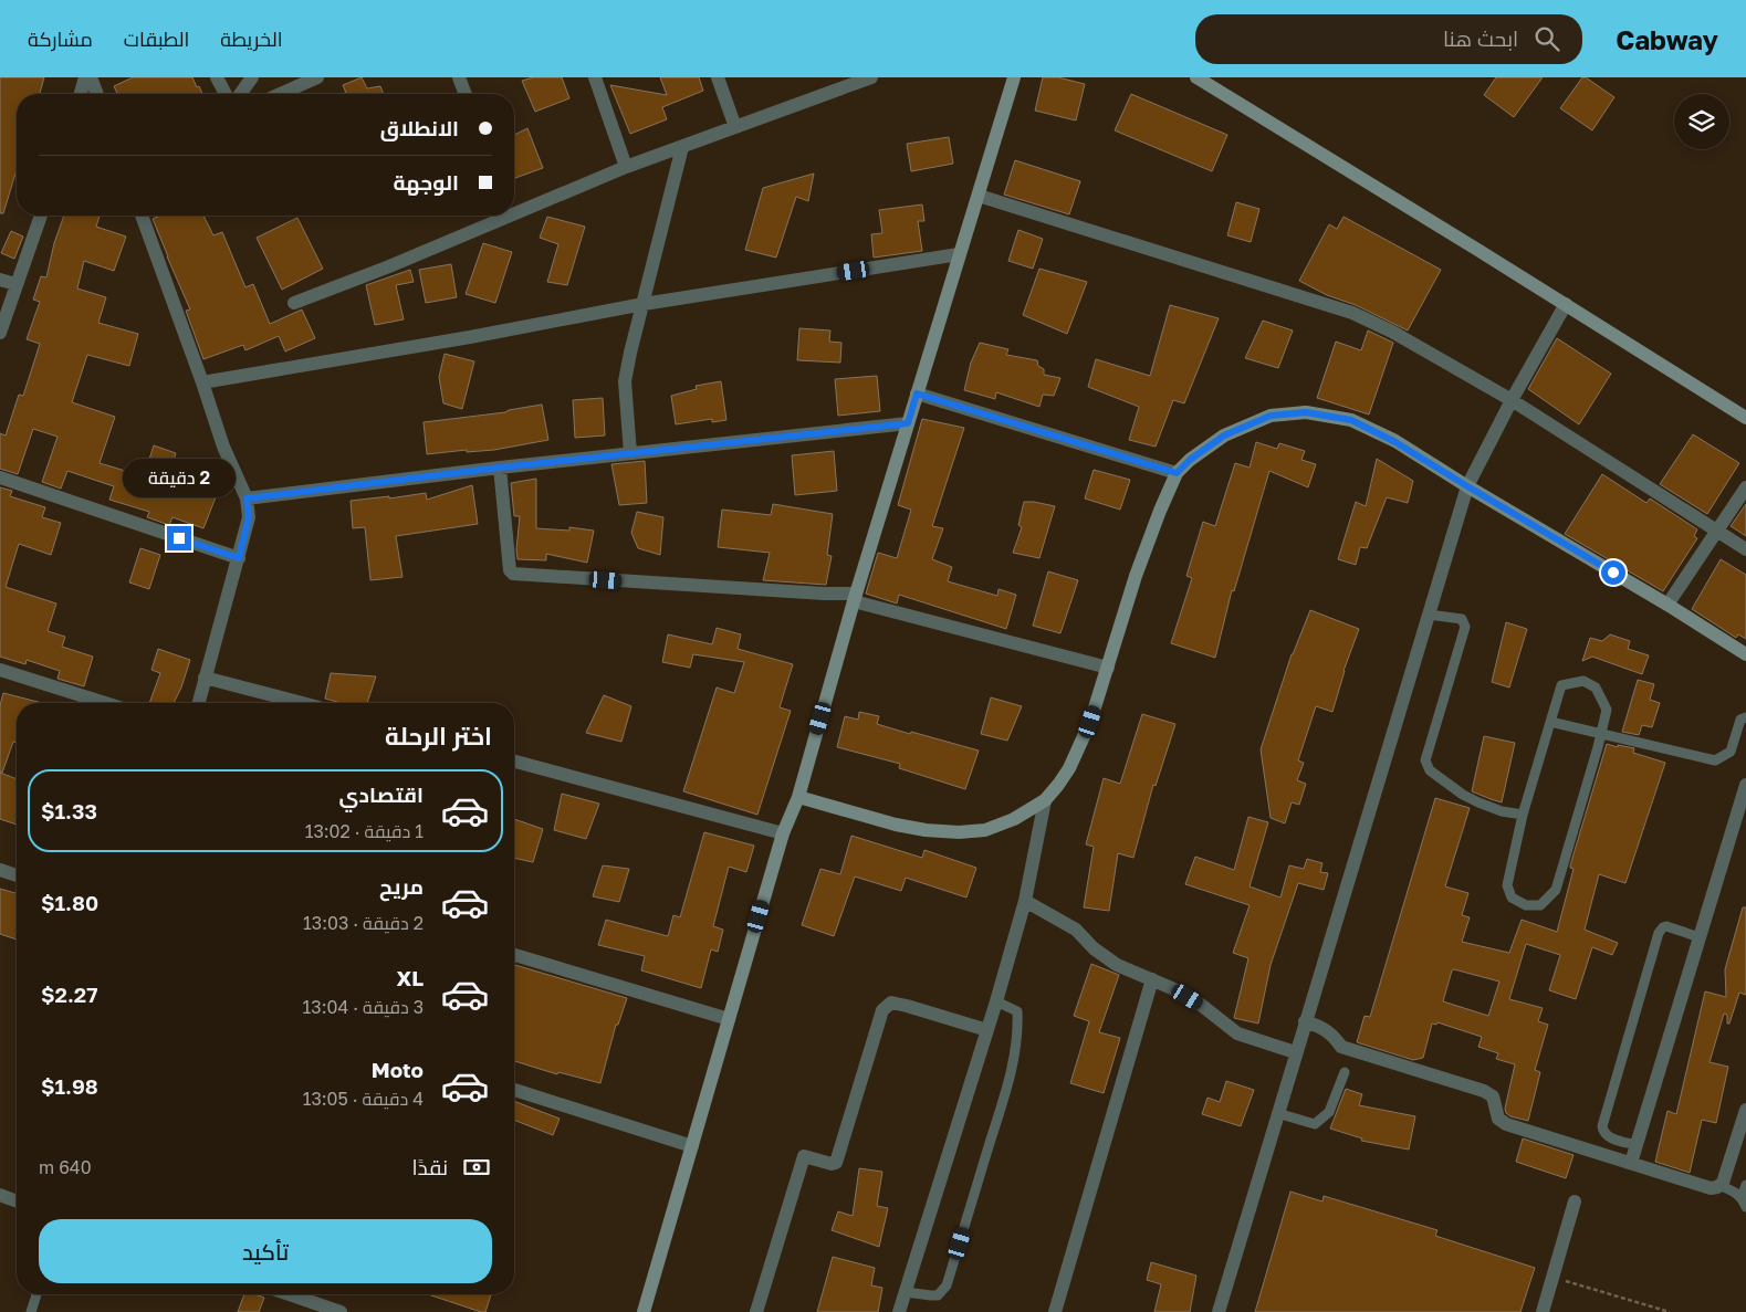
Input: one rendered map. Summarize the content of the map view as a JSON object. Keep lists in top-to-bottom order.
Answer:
{
  "page": {
    "header": "Cabway",
    "search": "ابحث هنا",
    "nav": ["الخريطة", "الطبقات", "مشاركة"],
    "banner": ["الانطلاق", "الوجهة"],
    "bubble": "2 دقيقة",
    "heading": "اختر الرحلة",
    "list": [
      {
        "name": "اقتصادي",
        "note": "1 دقيقة · 13:02",
        "value": "$1.33"
      },
      {
        "name": "مريح",
        "note": "2 دقيقة · 13:03",
        "value": "$1.80"
      },
      {
        "name": "XL",
        "note": "3 دقيقة · 13:04",
        "value": "$2.27"
      },
      {
        "name": "Moto",
        "note": "4 دقيقة · 13:05",
        "value": "$1.98"
      }
    ],
    "pay": ["نقدًا", "640 m"],
    "buttons": "تأكيد"
  }
}
